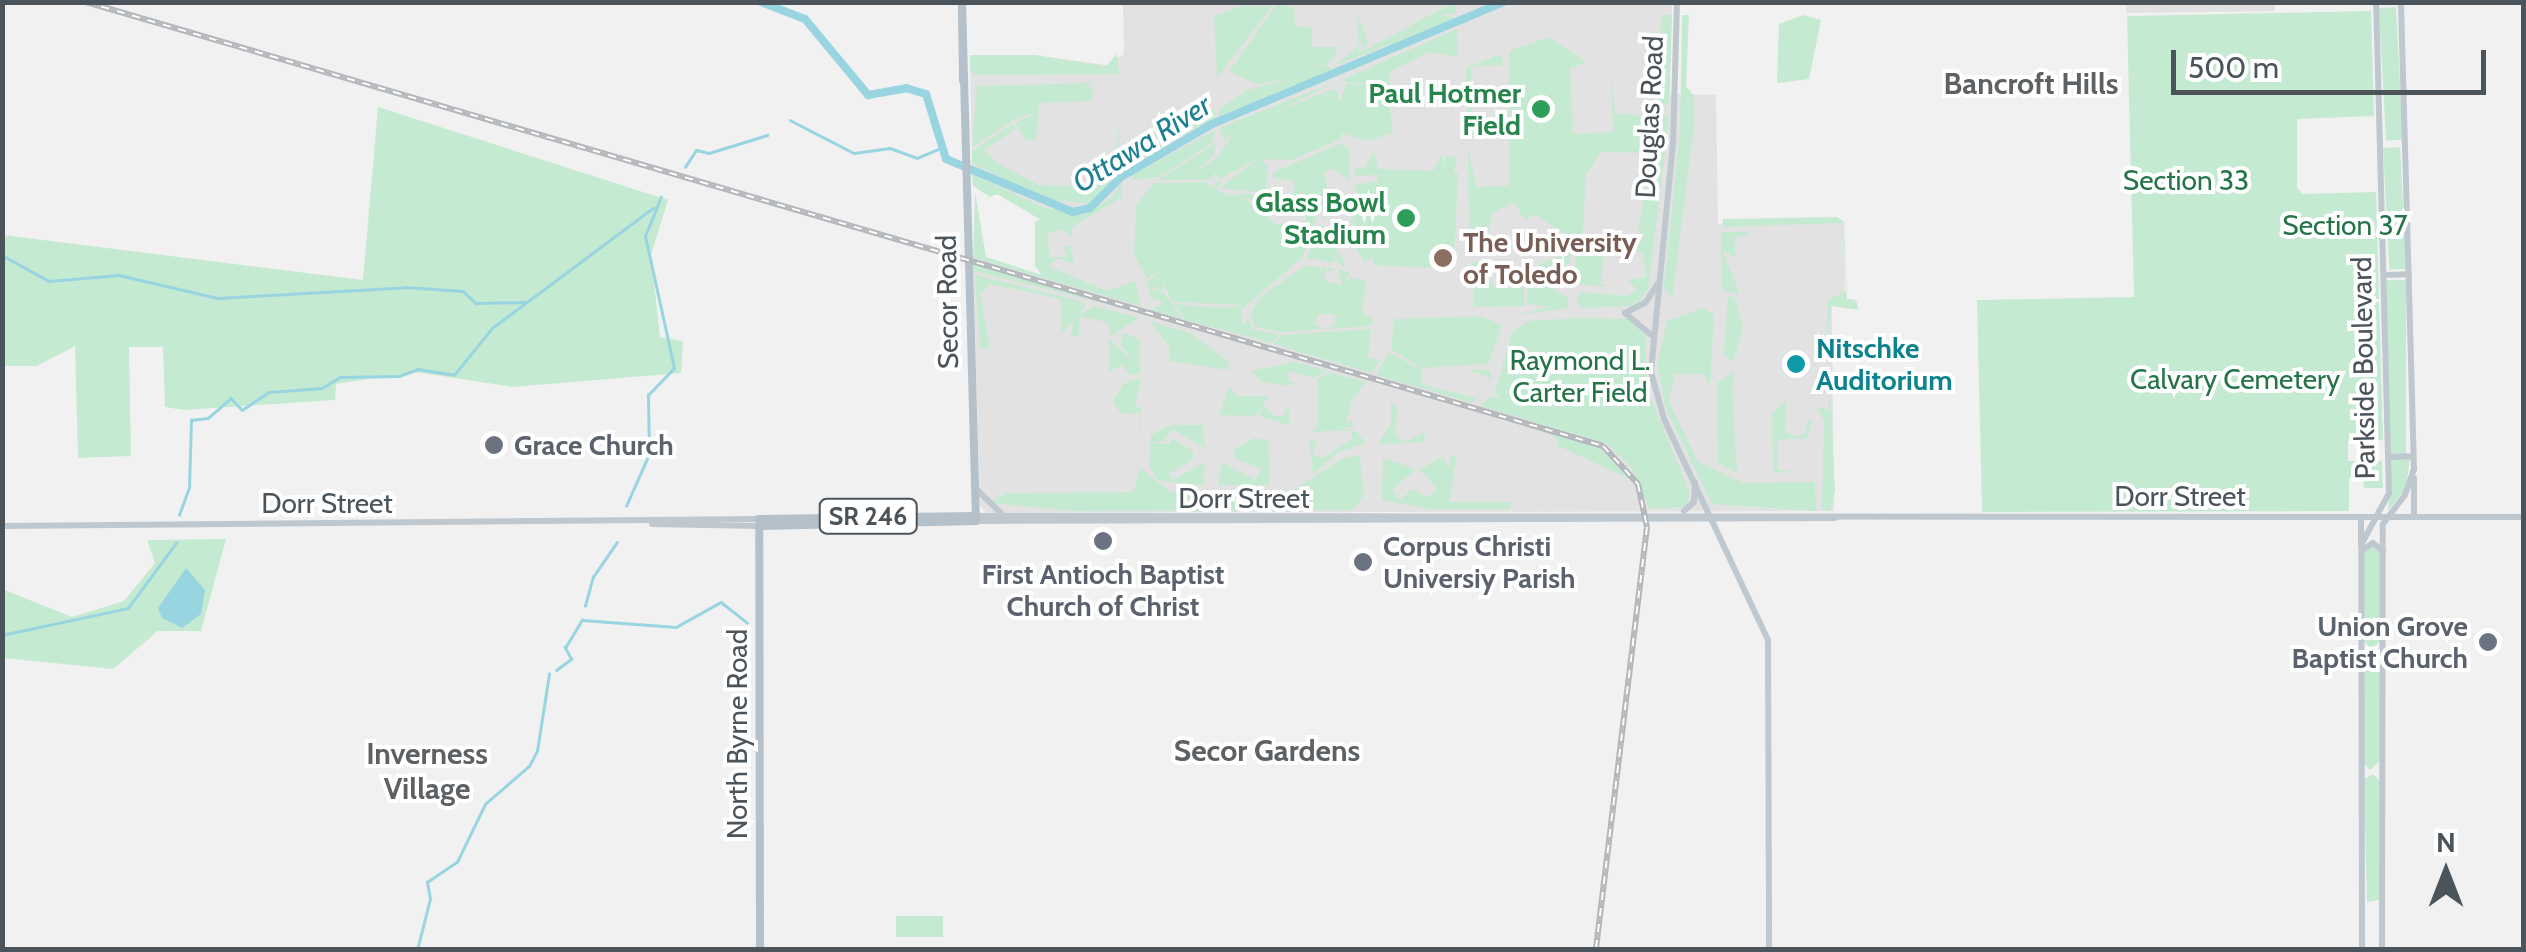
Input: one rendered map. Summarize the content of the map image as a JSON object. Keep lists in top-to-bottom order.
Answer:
{
  "streets": {
    "main road": [
      "Douglas Road",
      "Secor Road",
      "Parkside Boulevard",
      "Dorr Street",
      "SR 246",
      "North Byrne Road"
    ]
  },
  "crossings": [
    ["Douglas Road", "Dorr Street"],
    ["Secor Road", "Dorr Street"],
    ["Parkside Boulevard", "Dorr Street"],
    ["Dorr Street", "North Byrne Road"]
  ],
  "districts": ["Bancroft Hills", "Secor Gardens", "Inverness Village"],
  "water": ["Ottawa River"],
  "parks": [
    "Section 33",
    "Section 37",
    "Raymond L. Carter Field",
    "Calvary Cemetery"
  ],
  "places": [
    "Paul Hotmer Field",
    "Glass Bowl Stadium",
    "The University of Toledo",
    "Nitschke Auditorium",
    "Grace Church",
    "First Antioch Baptist Church of Christ",
    "Corpus Christi Universiy Parish",
    "Union Grove Baptist Church"
  ],
  "scale_bar": "500 m",
  "north": "top"
}
